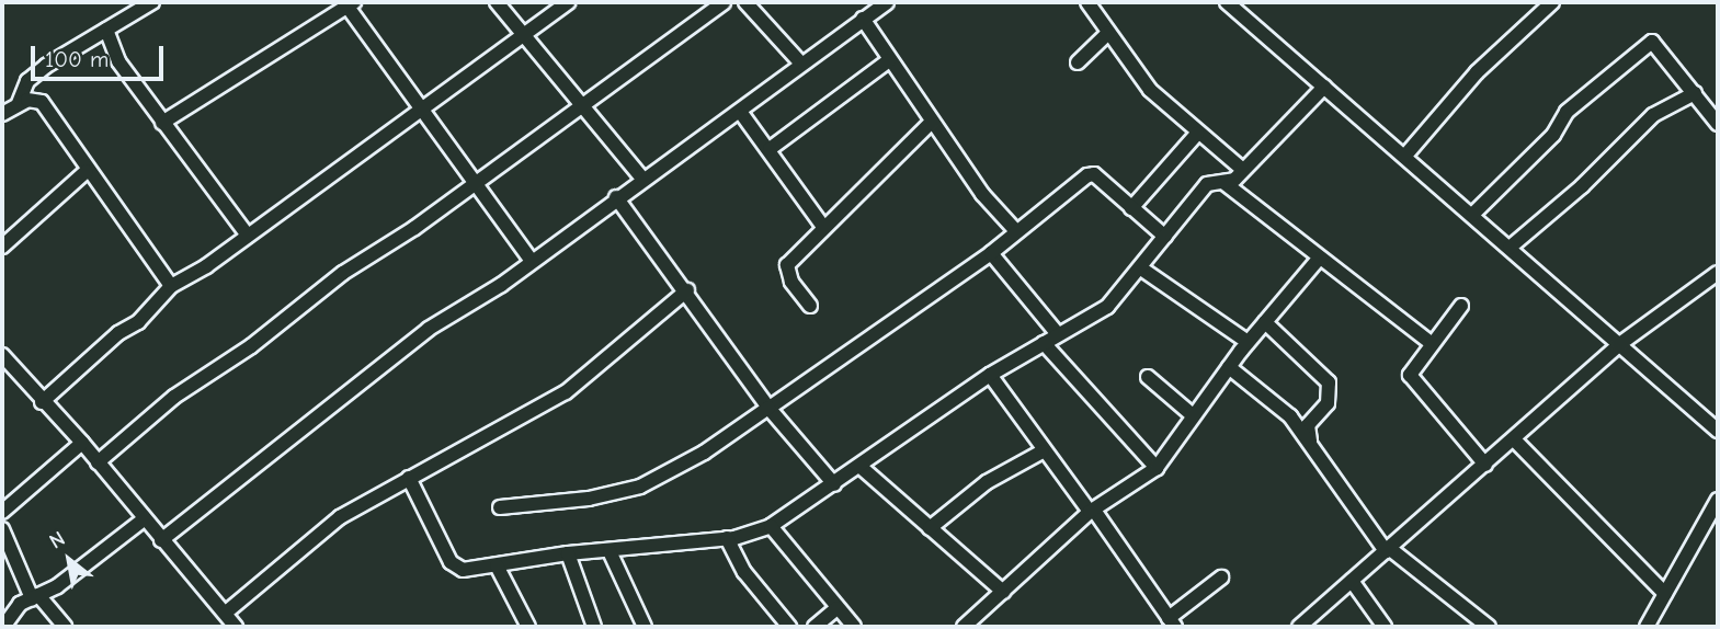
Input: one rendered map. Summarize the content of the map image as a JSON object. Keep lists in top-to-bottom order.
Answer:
{
  "scale_bar": "100 m",
  "north": "top left"
}
